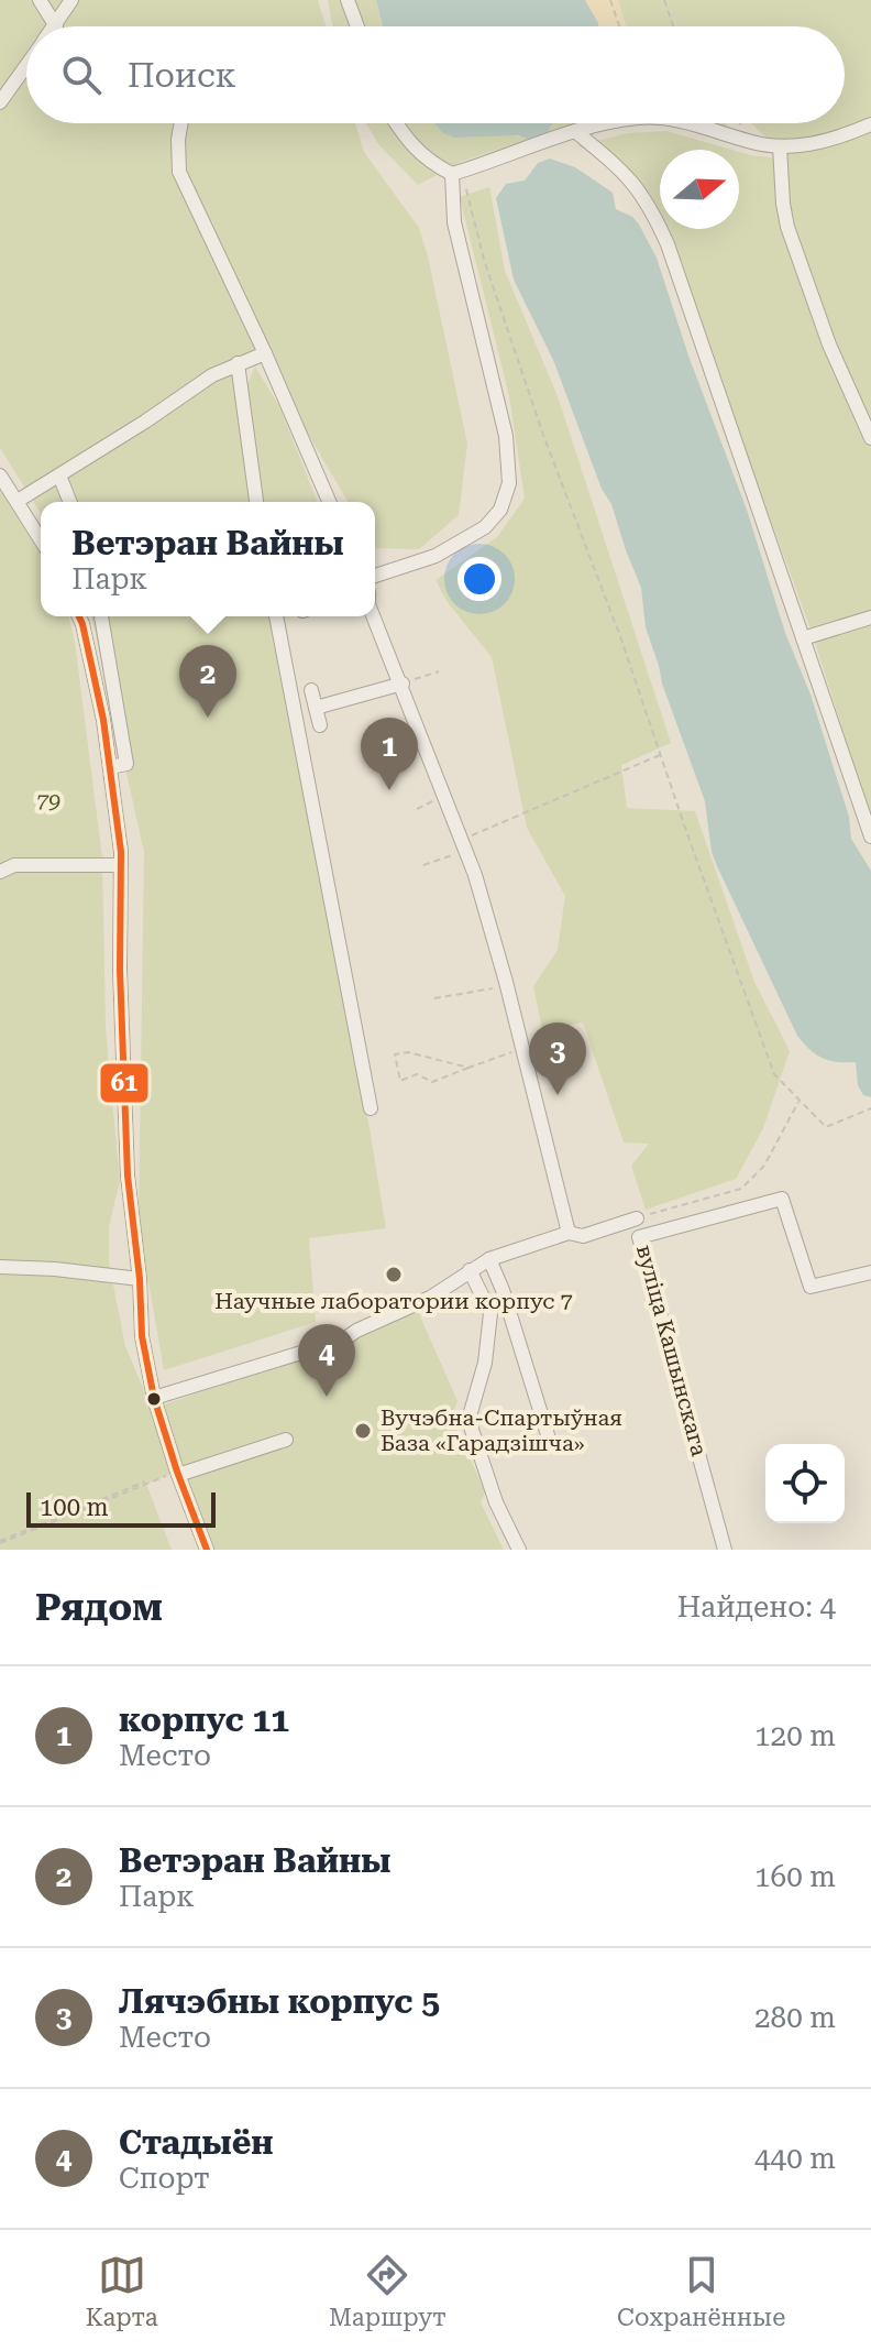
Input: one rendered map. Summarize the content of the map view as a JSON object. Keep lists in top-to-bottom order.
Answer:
{
  "streets": {
    "street": ["вуліца Кашынскага"]
  },
  "parks": ["79"],
  "places": ["Научные лаборатории корпус 7", "Вучэбна-Спартыўная База «Гарадзішча»"],
  "lines": ["transit line 61"],
  "scale_bar": "100 m",
  "north": "right",
  "page": {
    "search": "Поиск",
    "popup": ["Ветэран Вайны", "Парк"],
    "pins": [
      "2",
      "1",
      "3",
      "4"
    ],
    "scale": "100 m",
    "heading": ["Рядом", "Найдено: 4"],
    "list": [
      {
        "mark": "1",
        "name": "корпус 11",
        "note": "Место",
        "value": "120 m"
      },
      {
        "mark": "2",
        "name": "Ветэран Вайны",
        "note": "Парк",
        "value": "160 m"
      },
      {
        "mark": "3",
        "name": "Лячэбны корпус 5",
        "note": "Место",
        "value": "280 m"
      },
      {
        "mark": "4",
        "name": "Стадыён",
        "note": "Спорт",
        "value": "440 m"
      }
    ],
    "nav": ["Карта", "Маршрут", "Сохранённые"]
  }
}
